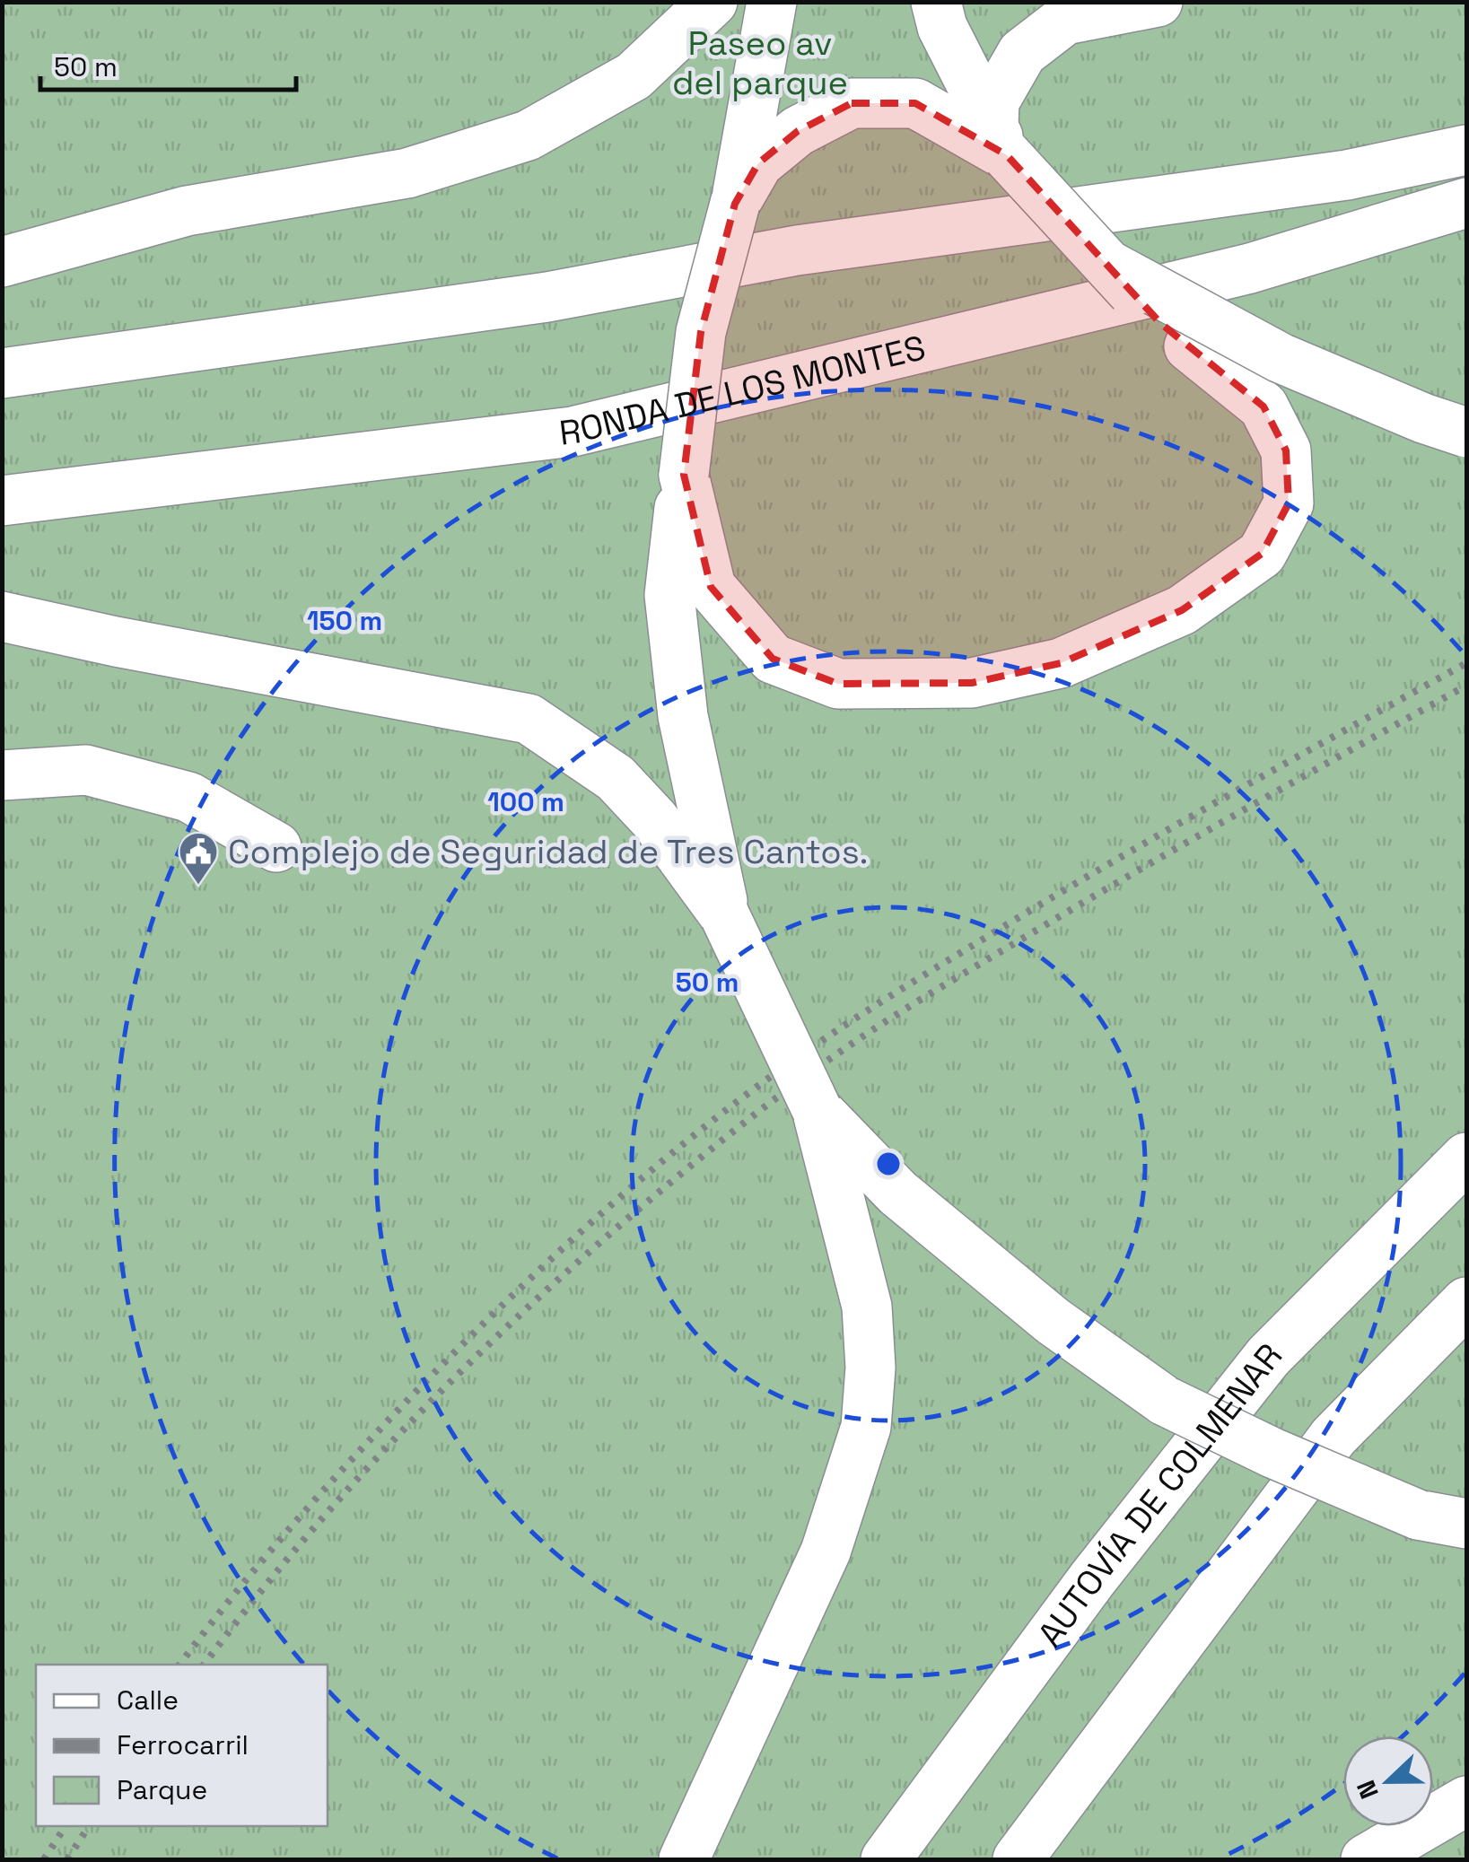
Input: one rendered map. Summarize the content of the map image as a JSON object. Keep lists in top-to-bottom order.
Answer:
{
  "streets": {
    "main road": ["RONDA DE LOS MONTES", "AUTOVÍA DE COLMENAR"]
  },
  "parks": ["Paseo av del parque"],
  "places": {
    "public building": ["Complejo de Seguridad de Tres Cantos."]
  },
  "legend": ["Calle", "Ferrocarril", "Parque"],
  "scale_bar": "50 m",
  "north": "left",
  "rings": ["150 m", "100 m", "50 m"]
}
